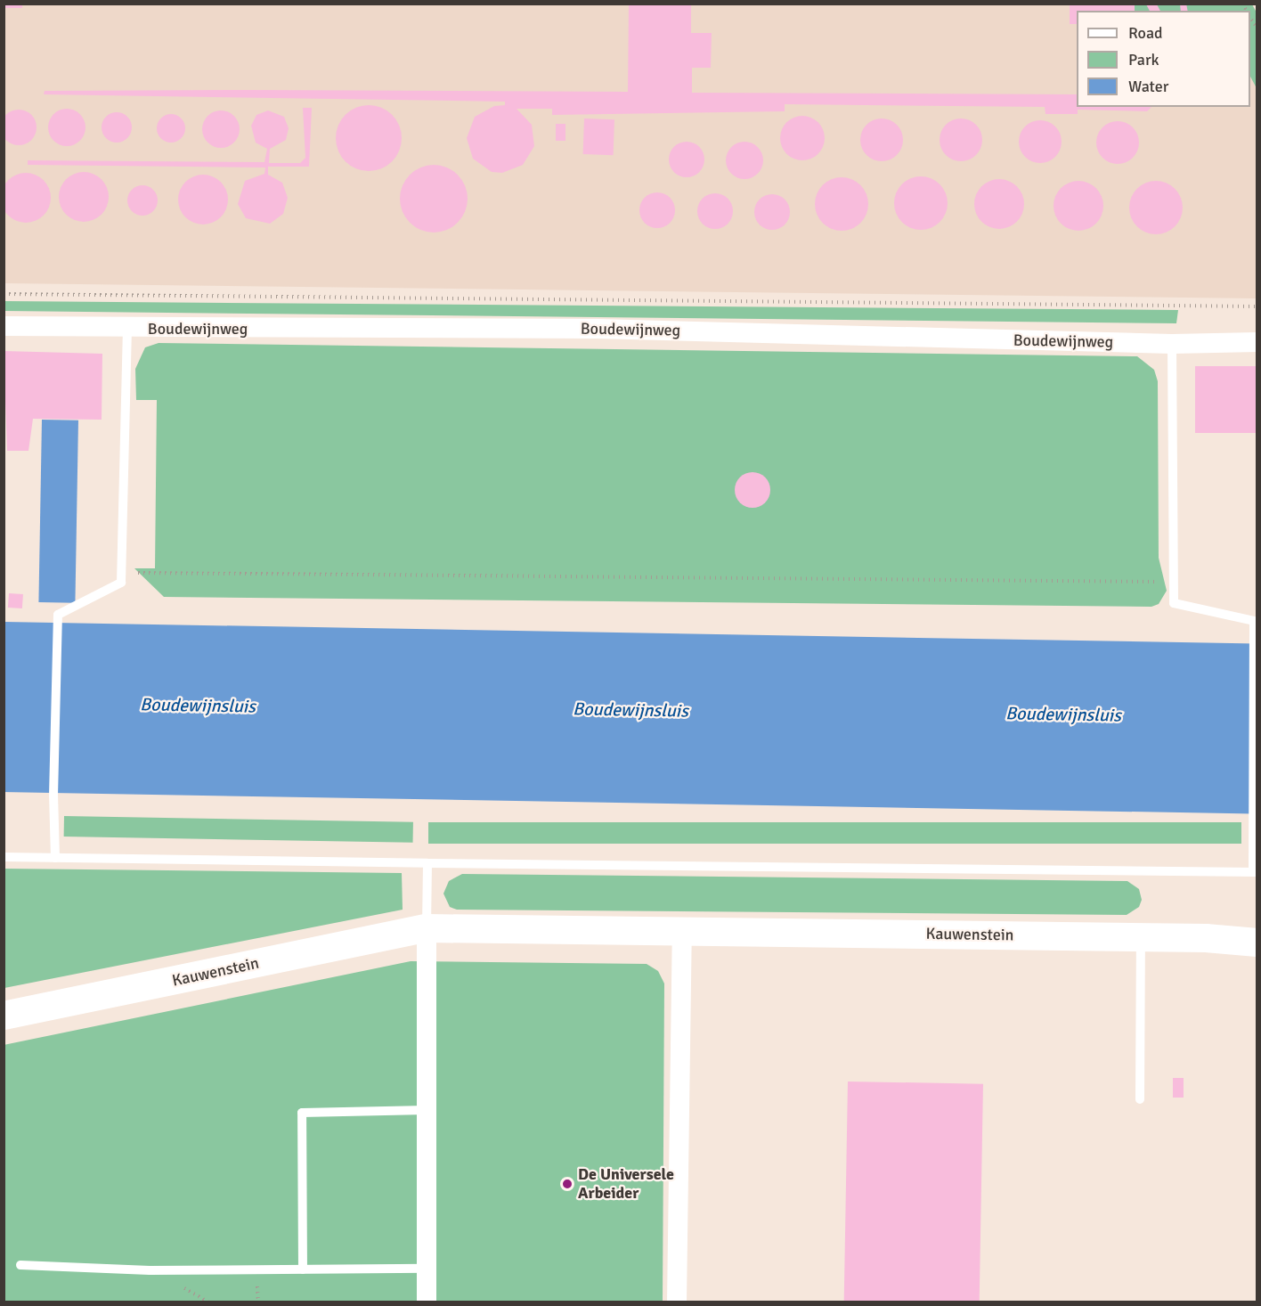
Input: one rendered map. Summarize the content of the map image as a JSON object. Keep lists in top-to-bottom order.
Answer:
{
  "streets": {
    "street": ["Boudewijnweg", "Kauwenstein"]
  },
  "water": ["Boudewijnsluis"],
  "places": ["De Universele Arbeider"],
  "legend": ["Road", "Park", "Water"]
}
